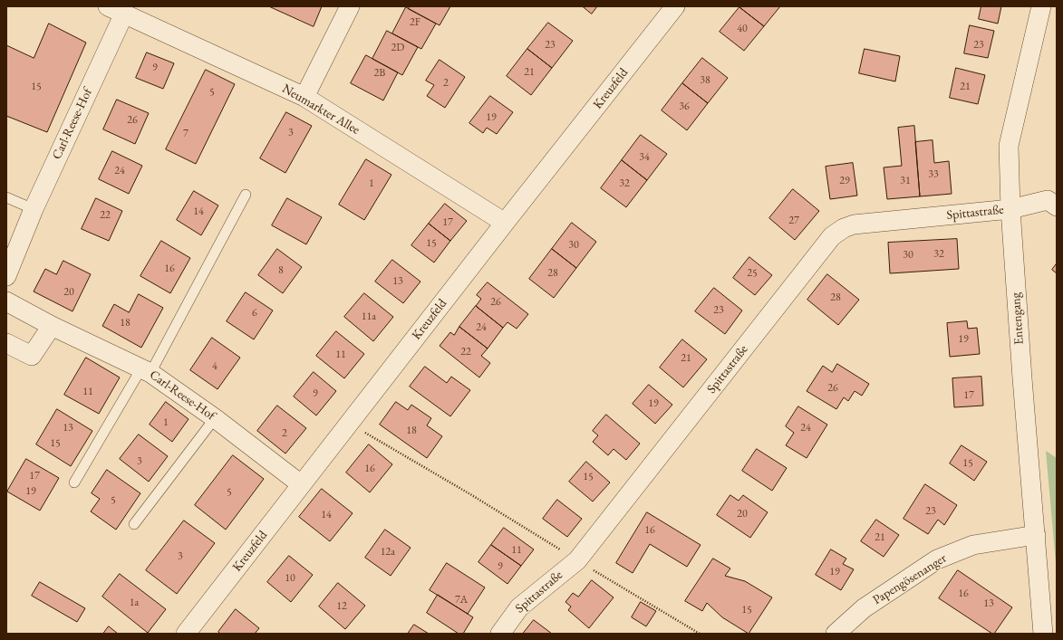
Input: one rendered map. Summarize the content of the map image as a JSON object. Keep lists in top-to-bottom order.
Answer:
{
  "streets": {
    "street": [
      "Kreuzfeld",
      "Neumarkter Allee",
      "Carl-Reese-Hof",
      "Spittastraße",
      "Entengang",
      "Papengösenanger"
    ]
  },
  "crossings": [
    ["Kreuzfeld", "Neumarkter Allee"],
    ["Kreuzfeld", "Carl-Reese-Hof"],
    ["Neumarkter Allee", "Carl-Reese-Hof"],
    ["Spittastraße", "Entengang"],
    ["Entengang", "Papengösenanger"]
  ],
  "house_numbers": [
    "2F",
    "40",
    "23",
    "23",
    "2D",
    "9",
    "21",
    "2B",
    "38",
    "2",
    "15",
    "21",
    "5",
    "36",
    "19",
    "26",
    "3",
    "7",
    "34",
    "24",
    "33",
    "29",
    "31",
    "1",
    "32",
    "14",
    "22",
    "27",
    "17",
    "15",
    "30",
    "32",
    "30",
    "16",
    "8",
    "28",
    "25",
    "13",
    "20",
    "28",
    "26",
    "23",
    "6",
    "11a",
    "18",
    "24",
    "19",
    "22",
    "11",
    "21",
    "4",
    "26",
    "11",
    "9",
    "17",
    "19",
    "1",
    "13",
    "24",
    "18",
    "2",
    "15",
    "3",
    "15",
    "16",
    "17",
    "15",
    "19",
    "5",
    "5",
    "23",
    "20",
    "14",
    "16",
    "21",
    "11",
    "12a",
    "3",
    "9",
    "19",
    "10",
    "16",
    "7A",
    "1a",
    "13",
    "12",
    "15"
  ]
}
